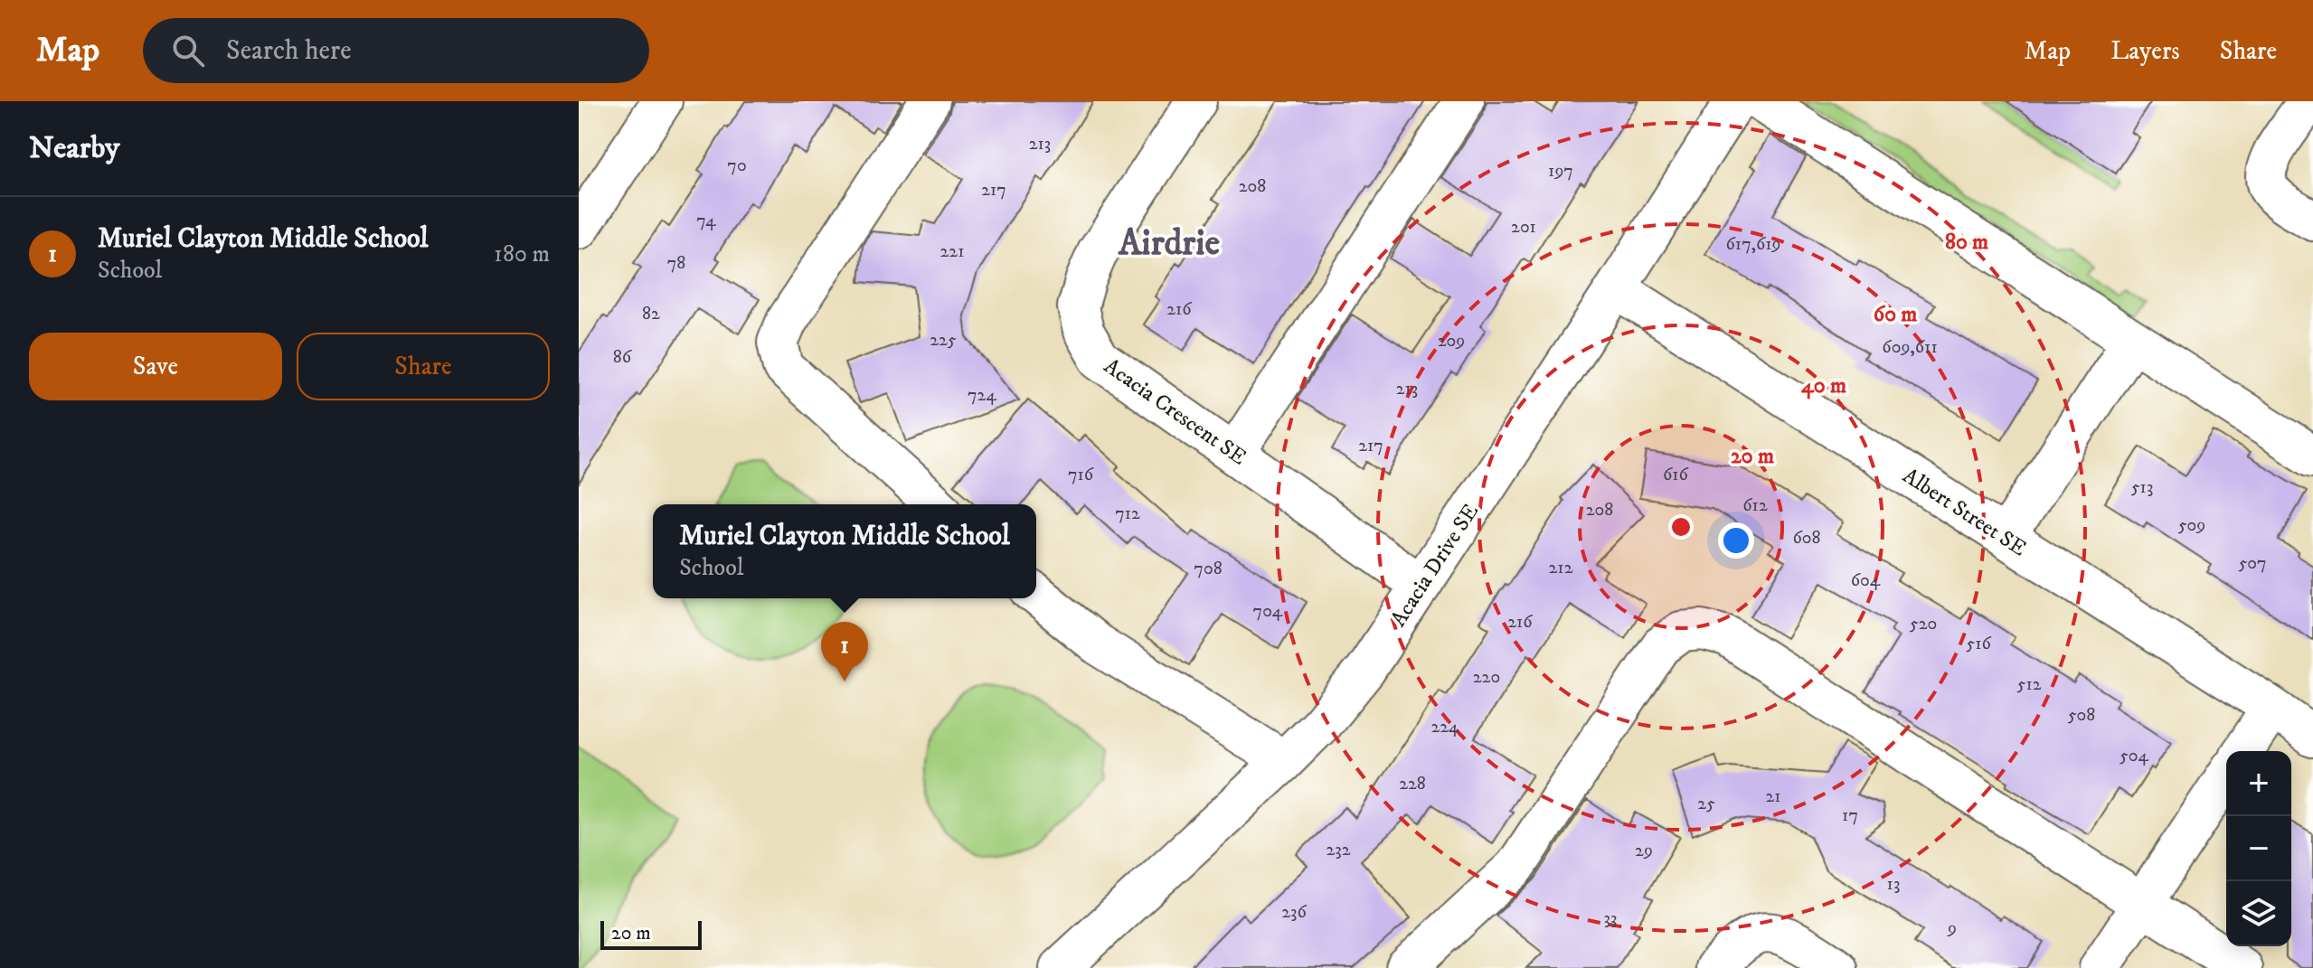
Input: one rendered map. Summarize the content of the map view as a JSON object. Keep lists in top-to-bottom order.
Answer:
{
  "streets": {
    "street": ["Acacia Crescent SE", "Albert Street SE", "Acacia Drive SE"]
  },
  "crossings": [
    ["Acacia Crescent SE", "Acacia Drive SE"],
    ["Albert Street SE", "Acacia Drive SE"]
  ],
  "districts": ["Airdrie"],
  "house_numbers": [
    "213",
    "70",
    "197",
    "208",
    "217",
    "74",
    "201",
    "617,619",
    "221",
    "78",
    "216",
    "82",
    "225",
    "209",
    "609,611",
    "86",
    "213",
    "724",
    "217",
    "716",
    "616",
    "513",
    "612",
    "208",
    "712",
    "509",
    "608",
    "507",
    "212",
    "708",
    "604",
    "704",
    "216",
    "520",
    "516",
    "220",
    "512",
    "508",
    "224",
    "504",
    "228",
    "21",
    "25",
    "17",
    "232",
    "29",
    "13",
    "236",
    "33",
    "9"
  ],
  "scale_bar": "20 m",
  "page": {
    "header": "Map",
    "search": "Search here",
    "nav": ["Map", "Layers", "Share"],
    "heading": "Nearby",
    "list": [
      {
        "mark": "1",
        "name": "Muriel Clayton Middle School",
        "note": "School",
        "value": "180 m"
      }
    ],
    "buttons": ["Save", "Share"],
    "popup": ["Muriel Clayton Middle School", "School"],
    "pins": "1",
    "map_buttons": ["+", "−"],
    "scale": "20 m"
  },
  "rings": [
    "80 m",
    "60 m",
    "40 m",
    "20 m"
  ]
}
